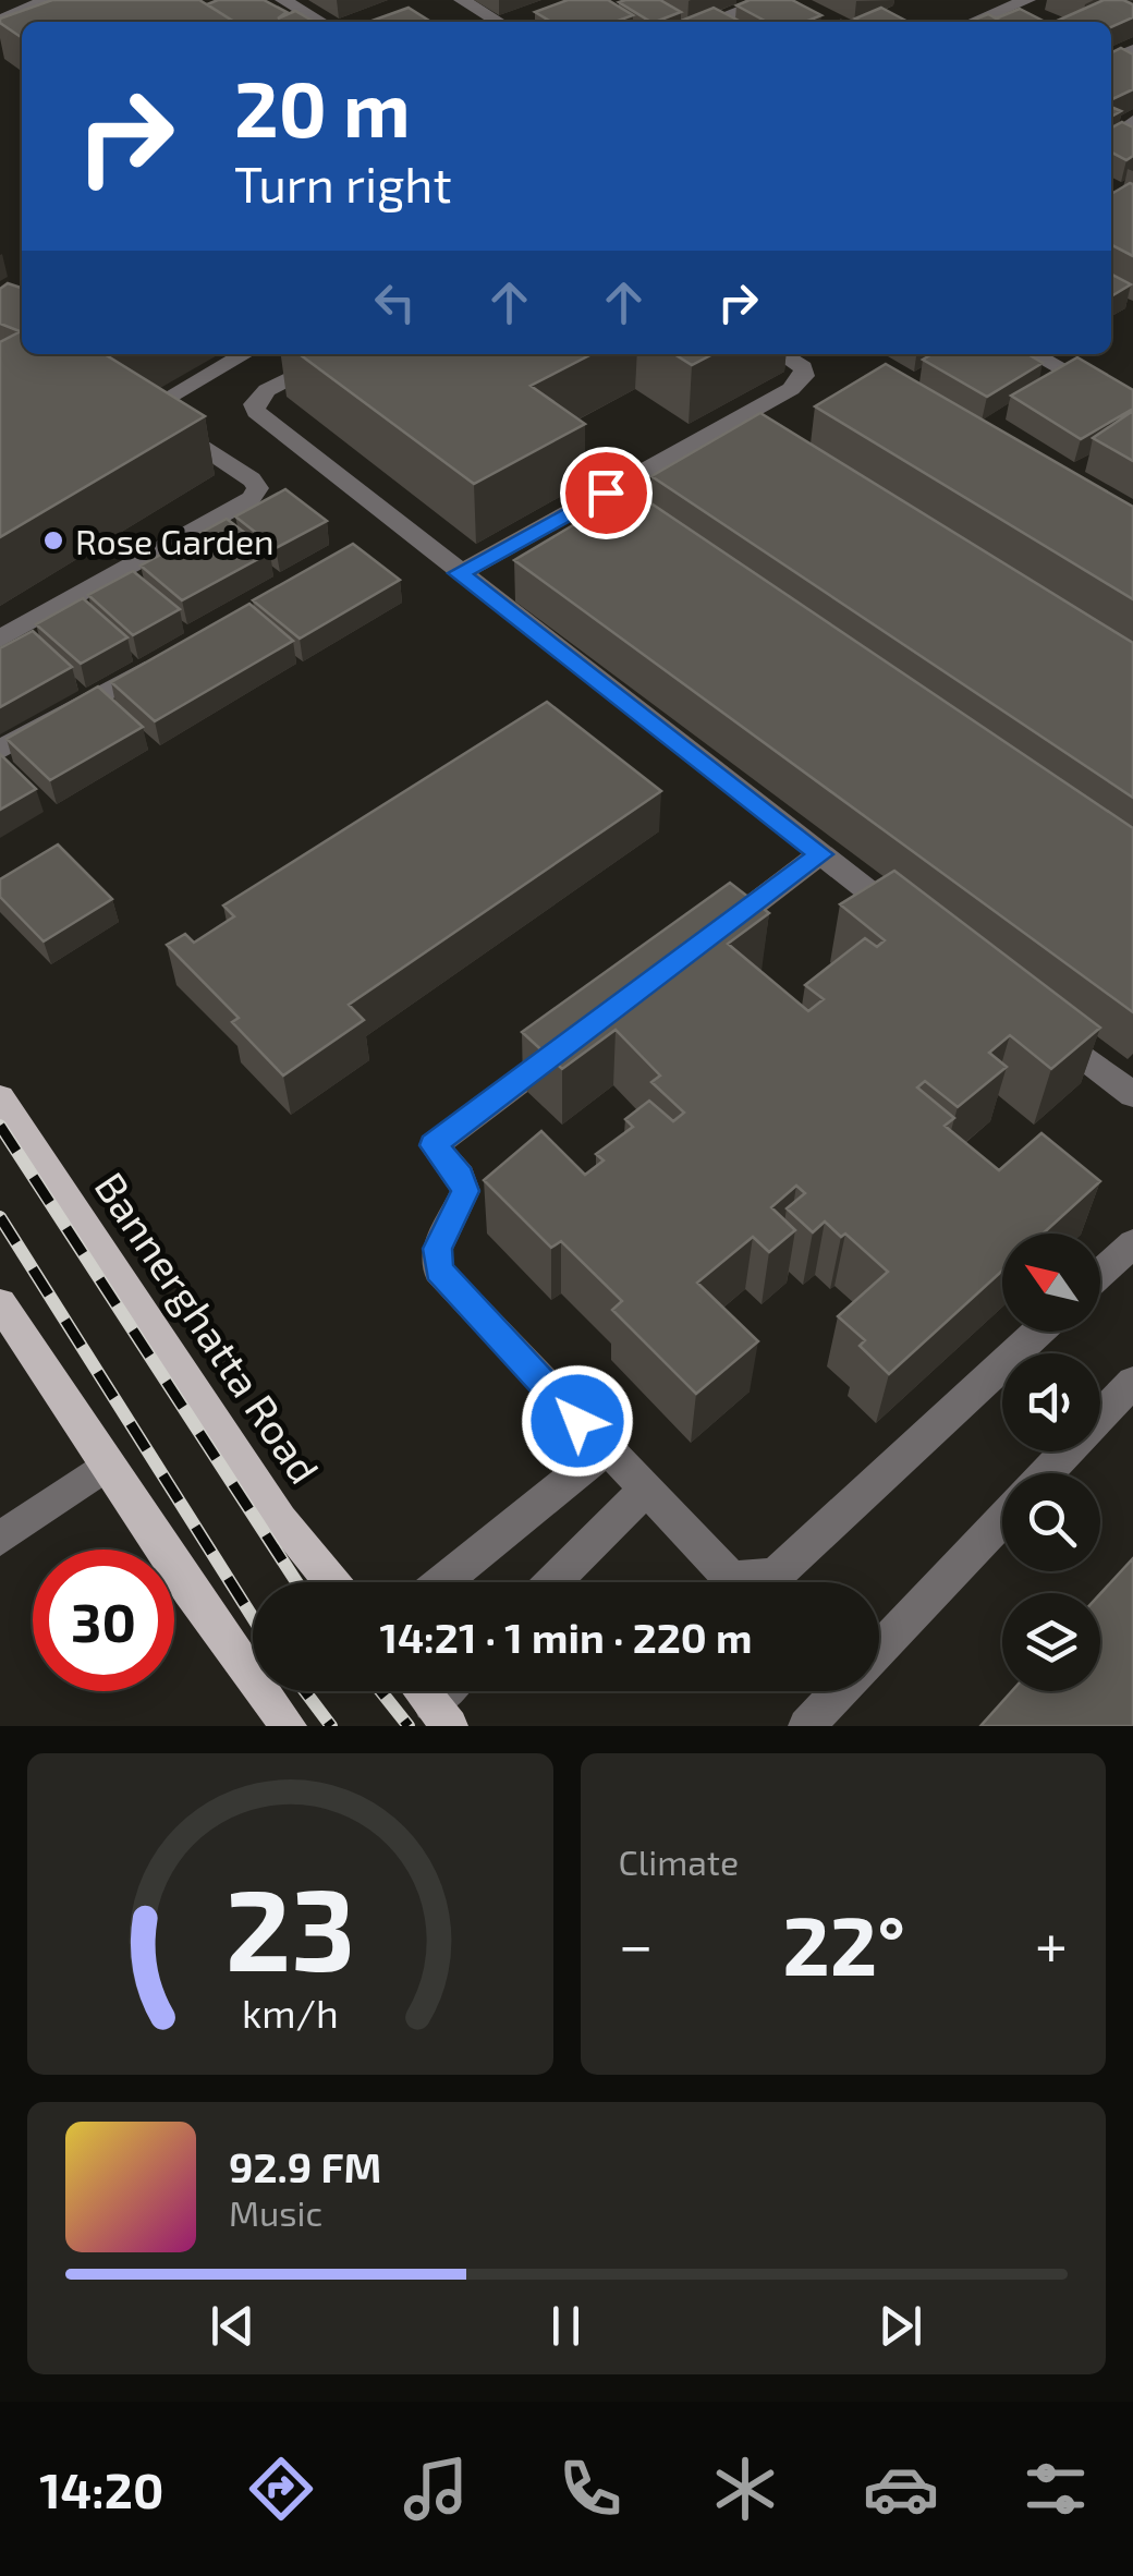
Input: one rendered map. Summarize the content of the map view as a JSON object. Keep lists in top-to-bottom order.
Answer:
{
  "streets": {
    "main road": ["Bannerghatta Road"]
  },
  "places": ["Rose Garden"],
  "north": "top left",
  "page": {
    "turn": ["20 m", "Turn right"],
    "limit": "30",
    "trip": "14:21 · 1 min · 220 m",
    "tile": "Climate",
    "heat": ["−", "22°", "+"],
    "song": ["92.9 FM", "Music"],
    "tabs": "14:20",
    "gauge": ["23", "km/h"]
  }
}
